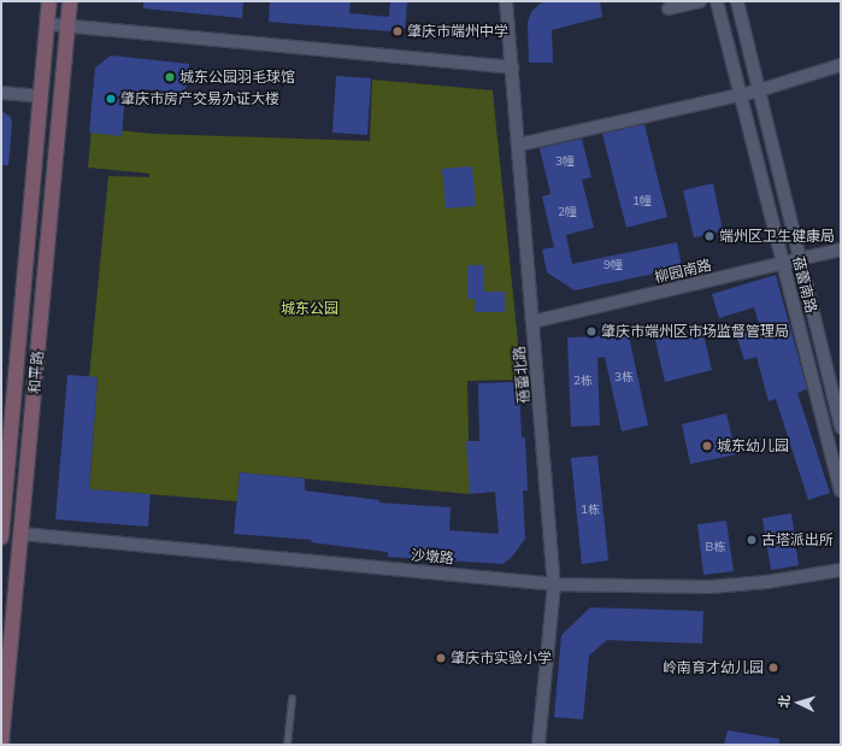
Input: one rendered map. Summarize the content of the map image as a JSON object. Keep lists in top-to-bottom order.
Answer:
{
  "streets": {
    "main road": ["和平路"],
    "street": [
      "柳园南路",
      "蓓蕾南路",
      "蓓蕾北路",
      "沙墩路"
    ]
  },
  "crossings": [
    ["柳园南路", "蓓蕾南路"],
    ["柳园南路", "蓓蕾北路"],
    ["和平路", "沙墩路"],
    ["蓓蕾北路", "沙墩路"]
  ],
  "parks": ["城东公园"],
  "places": [
    "肇庆市端州中学",
    "城东公园羽毛球馆",
    "肇庆市房产交易办证大楼",
    "端州区卫生健康局",
    "肇庆市端州区市场监督管理局",
    "城东幼儿园",
    "古塔派出所",
    "肇庆市实验小学",
    "岭南育才幼儿园"
  ],
  "house_numbers": [
    "3幢",
    "1幢",
    "2幢",
    "9幢",
    "3栋",
    "2栋",
    "1栋",
    "B栋"
  ],
  "north": "left"
}
